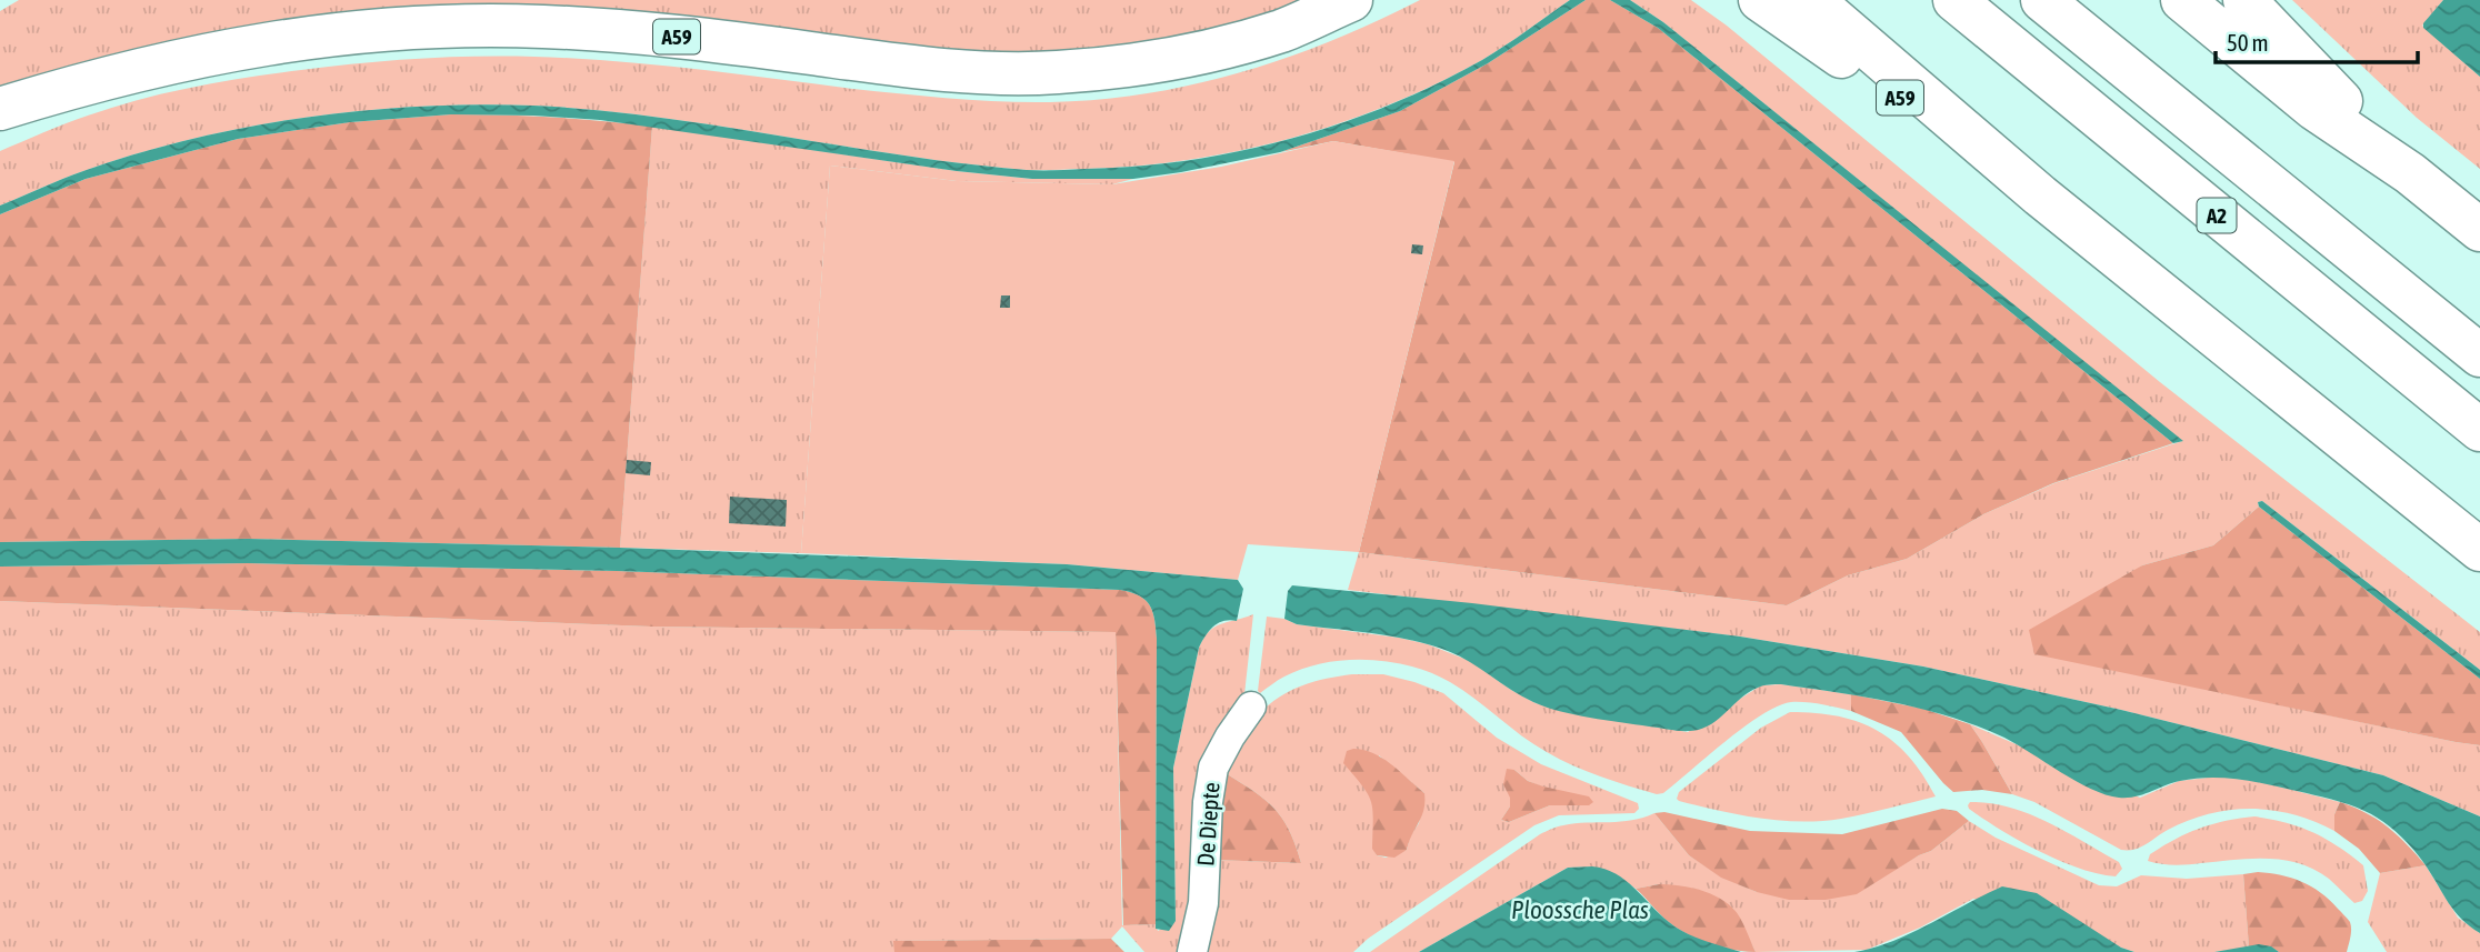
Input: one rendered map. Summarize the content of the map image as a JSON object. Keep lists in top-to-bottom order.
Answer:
{
  "streets": {
    "highway": ["A59", "A2"],
    "street": ["De Diepte"]
  },
  "water": ["Ploossche Plas"],
  "scale_bar": "50 m"
}
